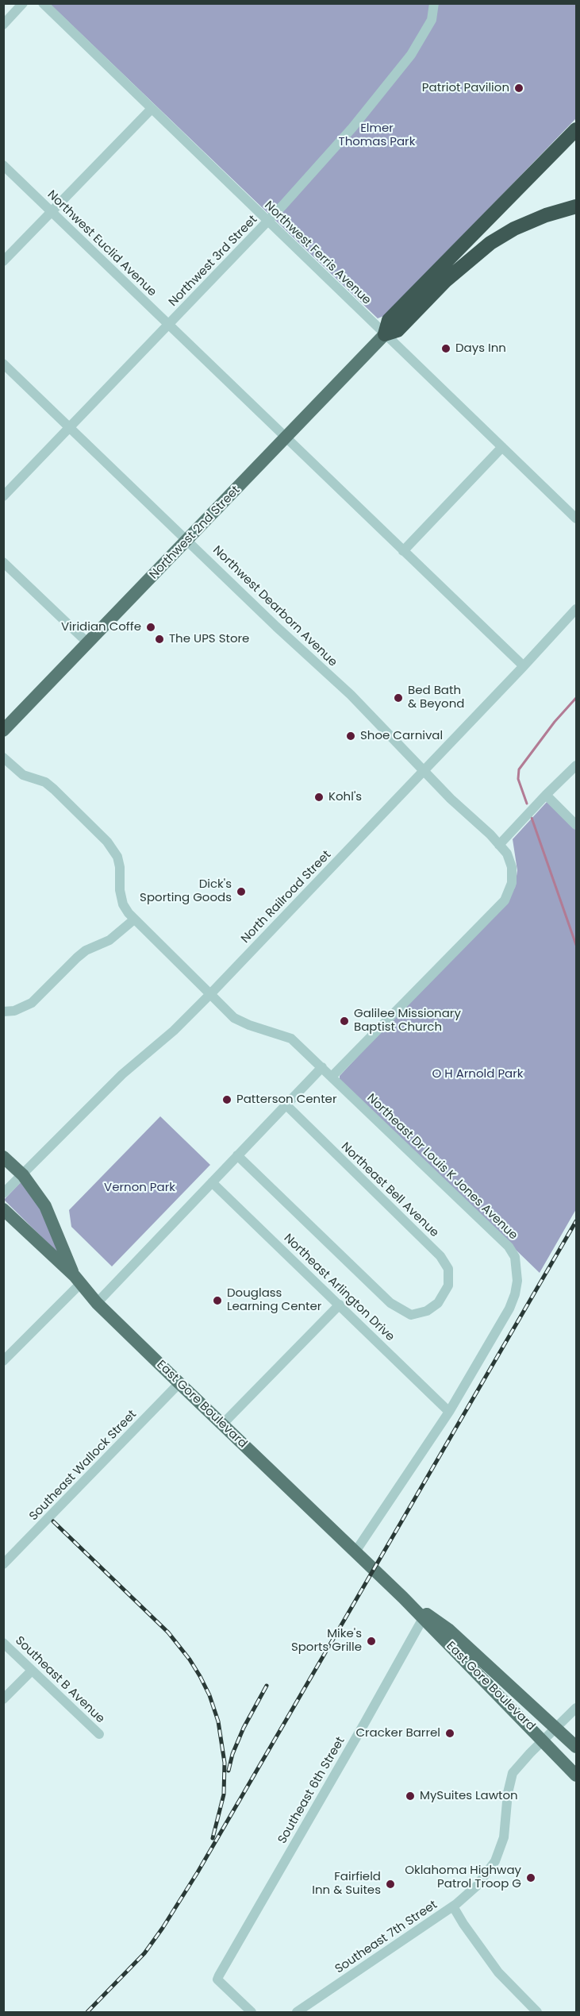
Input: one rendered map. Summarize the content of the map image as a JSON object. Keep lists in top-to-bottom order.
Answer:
{
  "streets": {
    "main road": ["Northwest 2nd Street", "East Gore Boulevard"],
    "street": [
      "Northwest Euclid Avenue",
      "Northwest Ferris Avenue",
      "Northwest 3rd Street",
      "Northwest Dearborn Avenue",
      "North Railroad Street",
      "Northeast Dr Louis K Jones Avenue",
      "Northeast Bell Avenue",
      "Northeast Arlington Drive",
      "Southeast Wallock Street",
      "Southeast B Avenue",
      "Southeast 6th Street",
      "Southeast 7th Street"
    ]
  },
  "crossings": [
    ["Northwest Euclid Avenue", "Northwest 3rd Street"],
    ["Northwest Euclid Avenue", "Northwest 2nd Street"],
    ["Northwest Euclid Avenue", "North Railroad Street"],
    ["Northwest Ferris Avenue", "Northwest 3rd Street"],
    ["Northwest Ferris Avenue", "Northwest 2nd Street"],
    ["Northwest 3rd Street", "Northwest Dearborn Avenue"],
    ["Northwest 2nd Street", "Northwest Dearborn Avenue"],
    ["Northwest Dearborn Avenue", "North Railroad Street"],
    ["Northwest Dearborn Avenue", "Northeast Dr Louis K Jones Avenue"],
    ["Northeast Dr Louis K Jones Avenue", "Northeast Arlington Drive"],
    ["Northeast Dr Louis K Jones Avenue", "East Gore Boulevard"],
    ["Northeast Bell Avenue", "Northeast Arlington Drive"],
    ["East Gore Boulevard", "Southeast Wallock Street"],
    ["East Gore Boulevard", "Southeast 6th Street"],
    ["East Gore Boulevard", "Southeast 7th Street"]
  ],
  "parks": ["Elmer Thomas Park", "O H Arnold Park", "Vernon Park"],
  "places": [
    "Patriot Pavilion",
    "Days Inn",
    "Viridian Coffe",
    "The UPS Store",
    "Bed Bath & Beyond",
    "Shoe Carnival",
    "Kohl's",
    "Dick's Sporting Goods",
    "Galilee Missionary Baptist Church",
    "Patterson Center",
    "Douglass Learning Center",
    "Mike's Sports Grille",
    "Cracker Barrel",
    "MySuites Lawton",
    "Oklahoma Highway Patrol Troop G",
    "Fairfield Inn & Suites"
  ]
}
